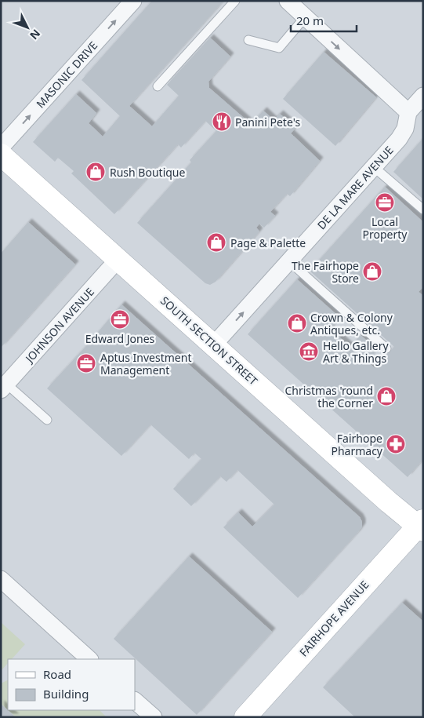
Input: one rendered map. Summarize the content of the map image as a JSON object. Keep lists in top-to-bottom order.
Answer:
{
  "streets": {
    "street": [
      "MASONIC DRIVE",
      "DE LA MARE AVENUE",
      "JOHNSON AVENUE",
      "SOUTH SECTION STREET",
      "FAIRHOPE AVENUE"
    ]
  },
  "crossings": [
    ["DE LA MARE AVENUE", "SOUTH SECTION STREET"],
    ["JOHNSON AVENUE", "SOUTH SECTION STREET"],
    ["SOUTH SECTION STREET", "FAIRHOPE AVENUE"]
  ],
  "one_way": ["MASONIC DRIVE"],
  "places": {
    "restaurant": ["Panini Pete's"],
    "shop": [
      "Rush Boutique",
      "Page & Palette",
      "The Fairhope Store",
      "Crown & Colony Antiques, etc.",
      "Christmas 'round the Corner"
    ],
    "office": ["Local Property", "Edward Jones", "Aptus Investment Management"],
    "museum": ["Hello Gallery Art & Things"],
    "pharmacy": ["Fairhope Pharmacy"]
  },
  "legend": ["Road", "Building"],
  "scale_bar": "20 m",
  "north": "bottom right"
}
